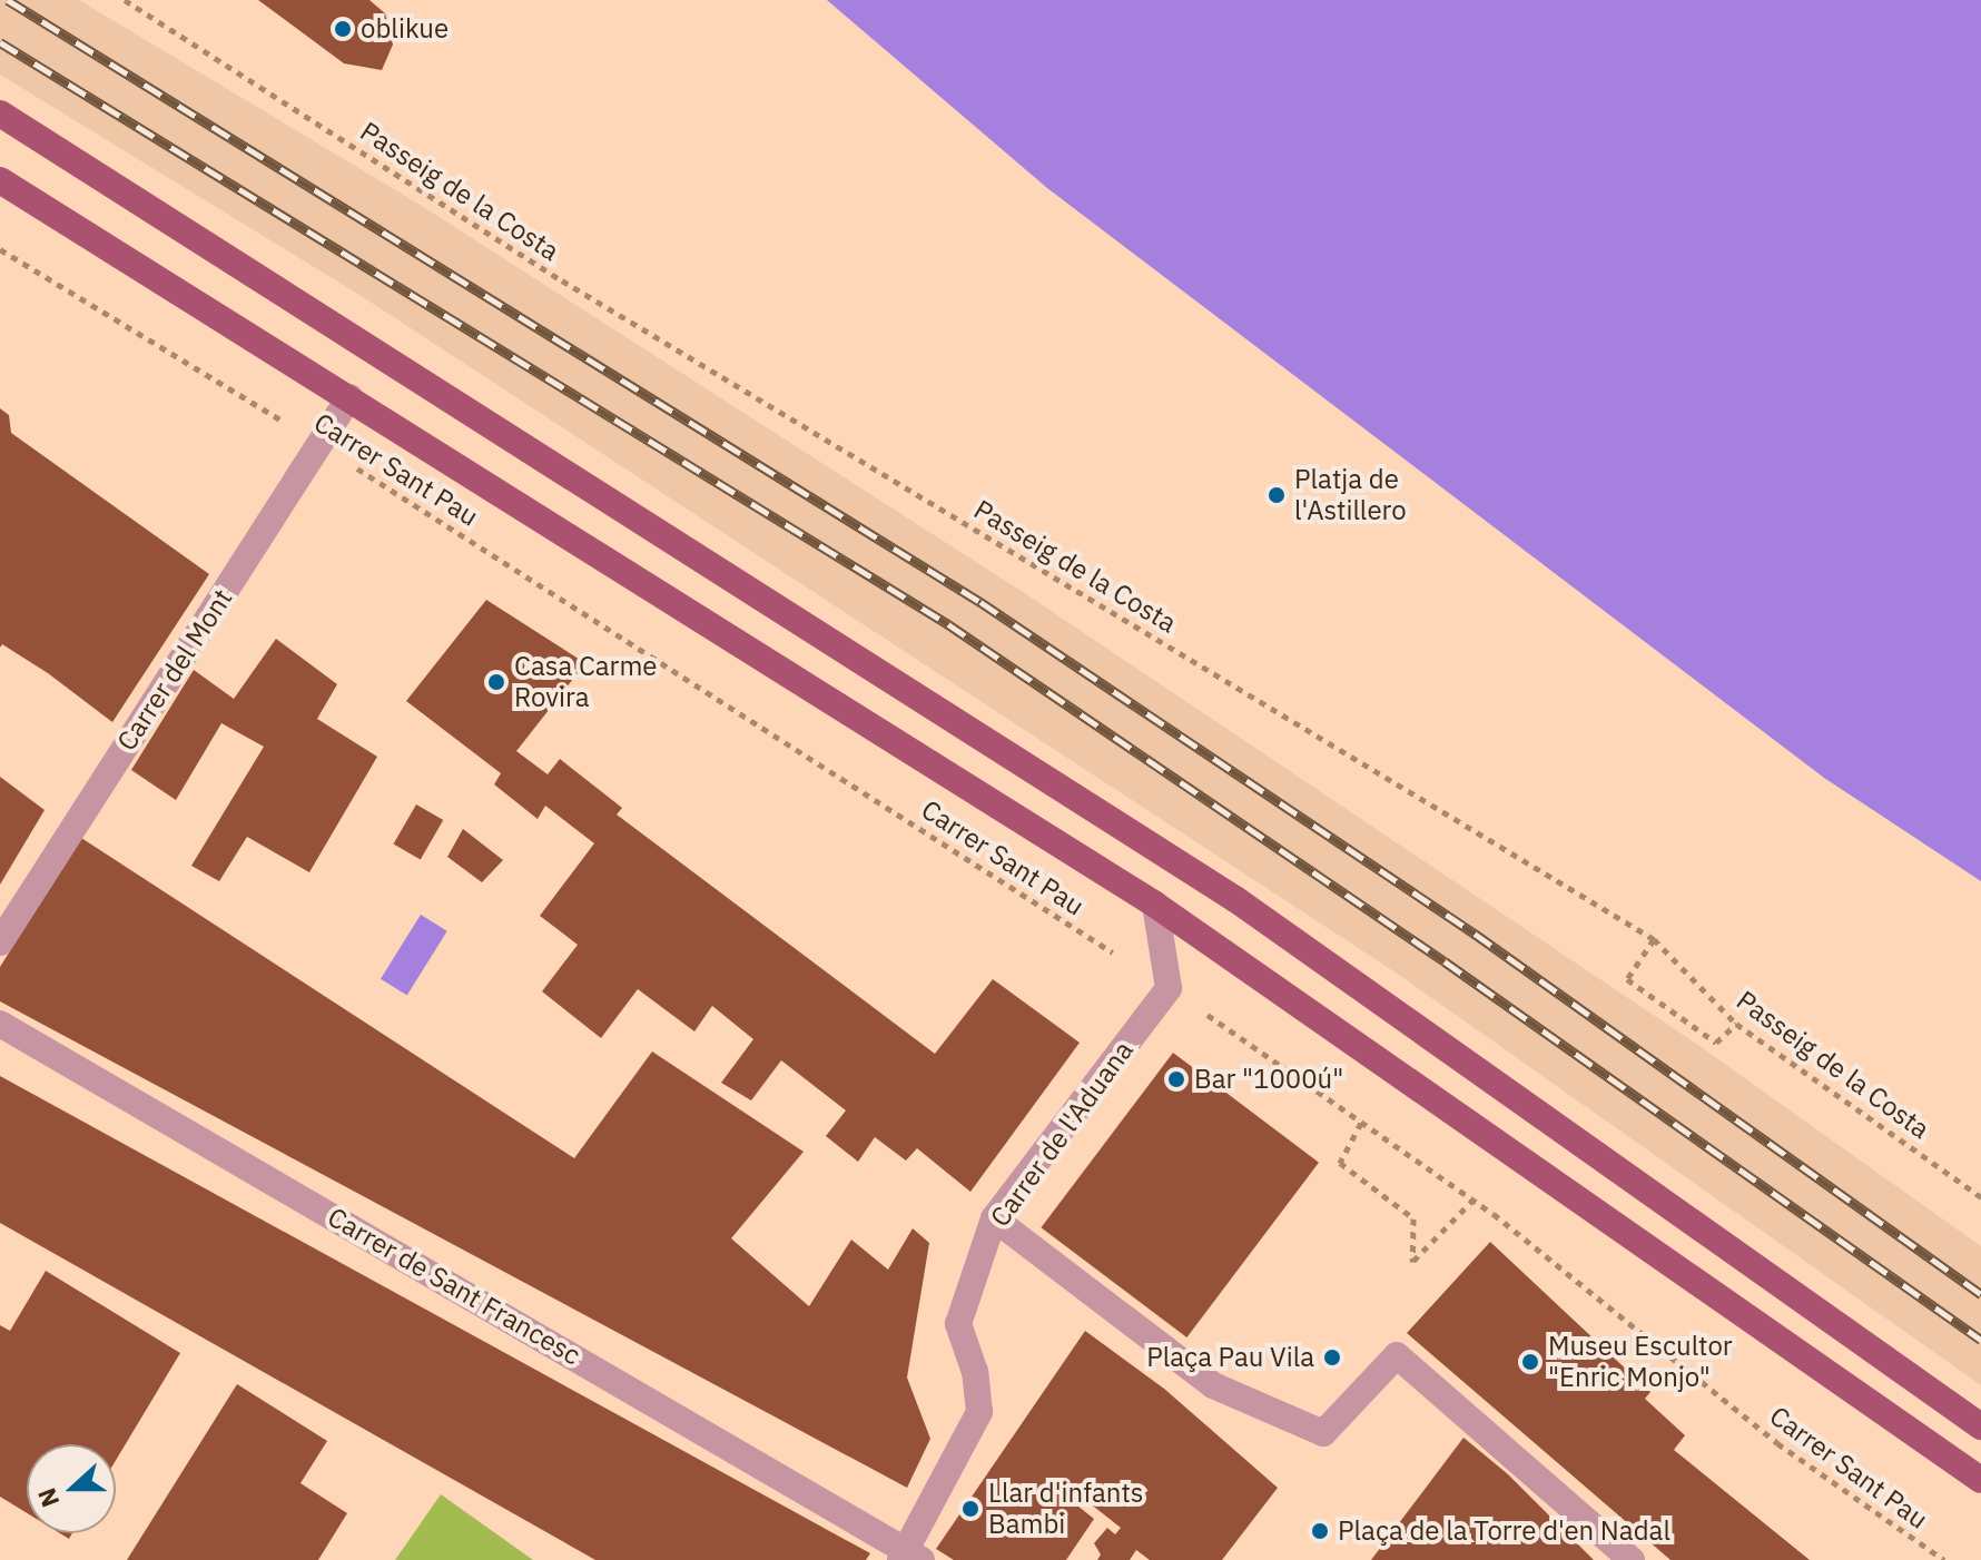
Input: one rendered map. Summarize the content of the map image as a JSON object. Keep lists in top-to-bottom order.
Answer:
{
  "streets": {
    "street": ["Carrer del Mont", "Carrer de l'Aduana", "Carrer de Sant Francesc"],
    "path": ["Passeig de la Costa", "Carrer Sant Pau"]
  },
  "crossings": [
    ["Carrer Sant Pau", "Carrer del Mont"],
    ["Carrer Sant Pau", "Carrer de l'Aduana"],
    ["Carrer de l'Aduana", "Carrer de Sant Francesc"]
  ],
  "places": [
    "oblikue",
    "Platja de l'Astillero",
    "Casa Carme Rovira",
    "Bar \"1000ú\"",
    "Plaça Pau Vila",
    "Museu Escultor \"Enric Monjo\"",
    "Llar d'infants Bambi",
    "Plaça de la Torre d'en Nadal"
  ],
  "north": "left"
}
